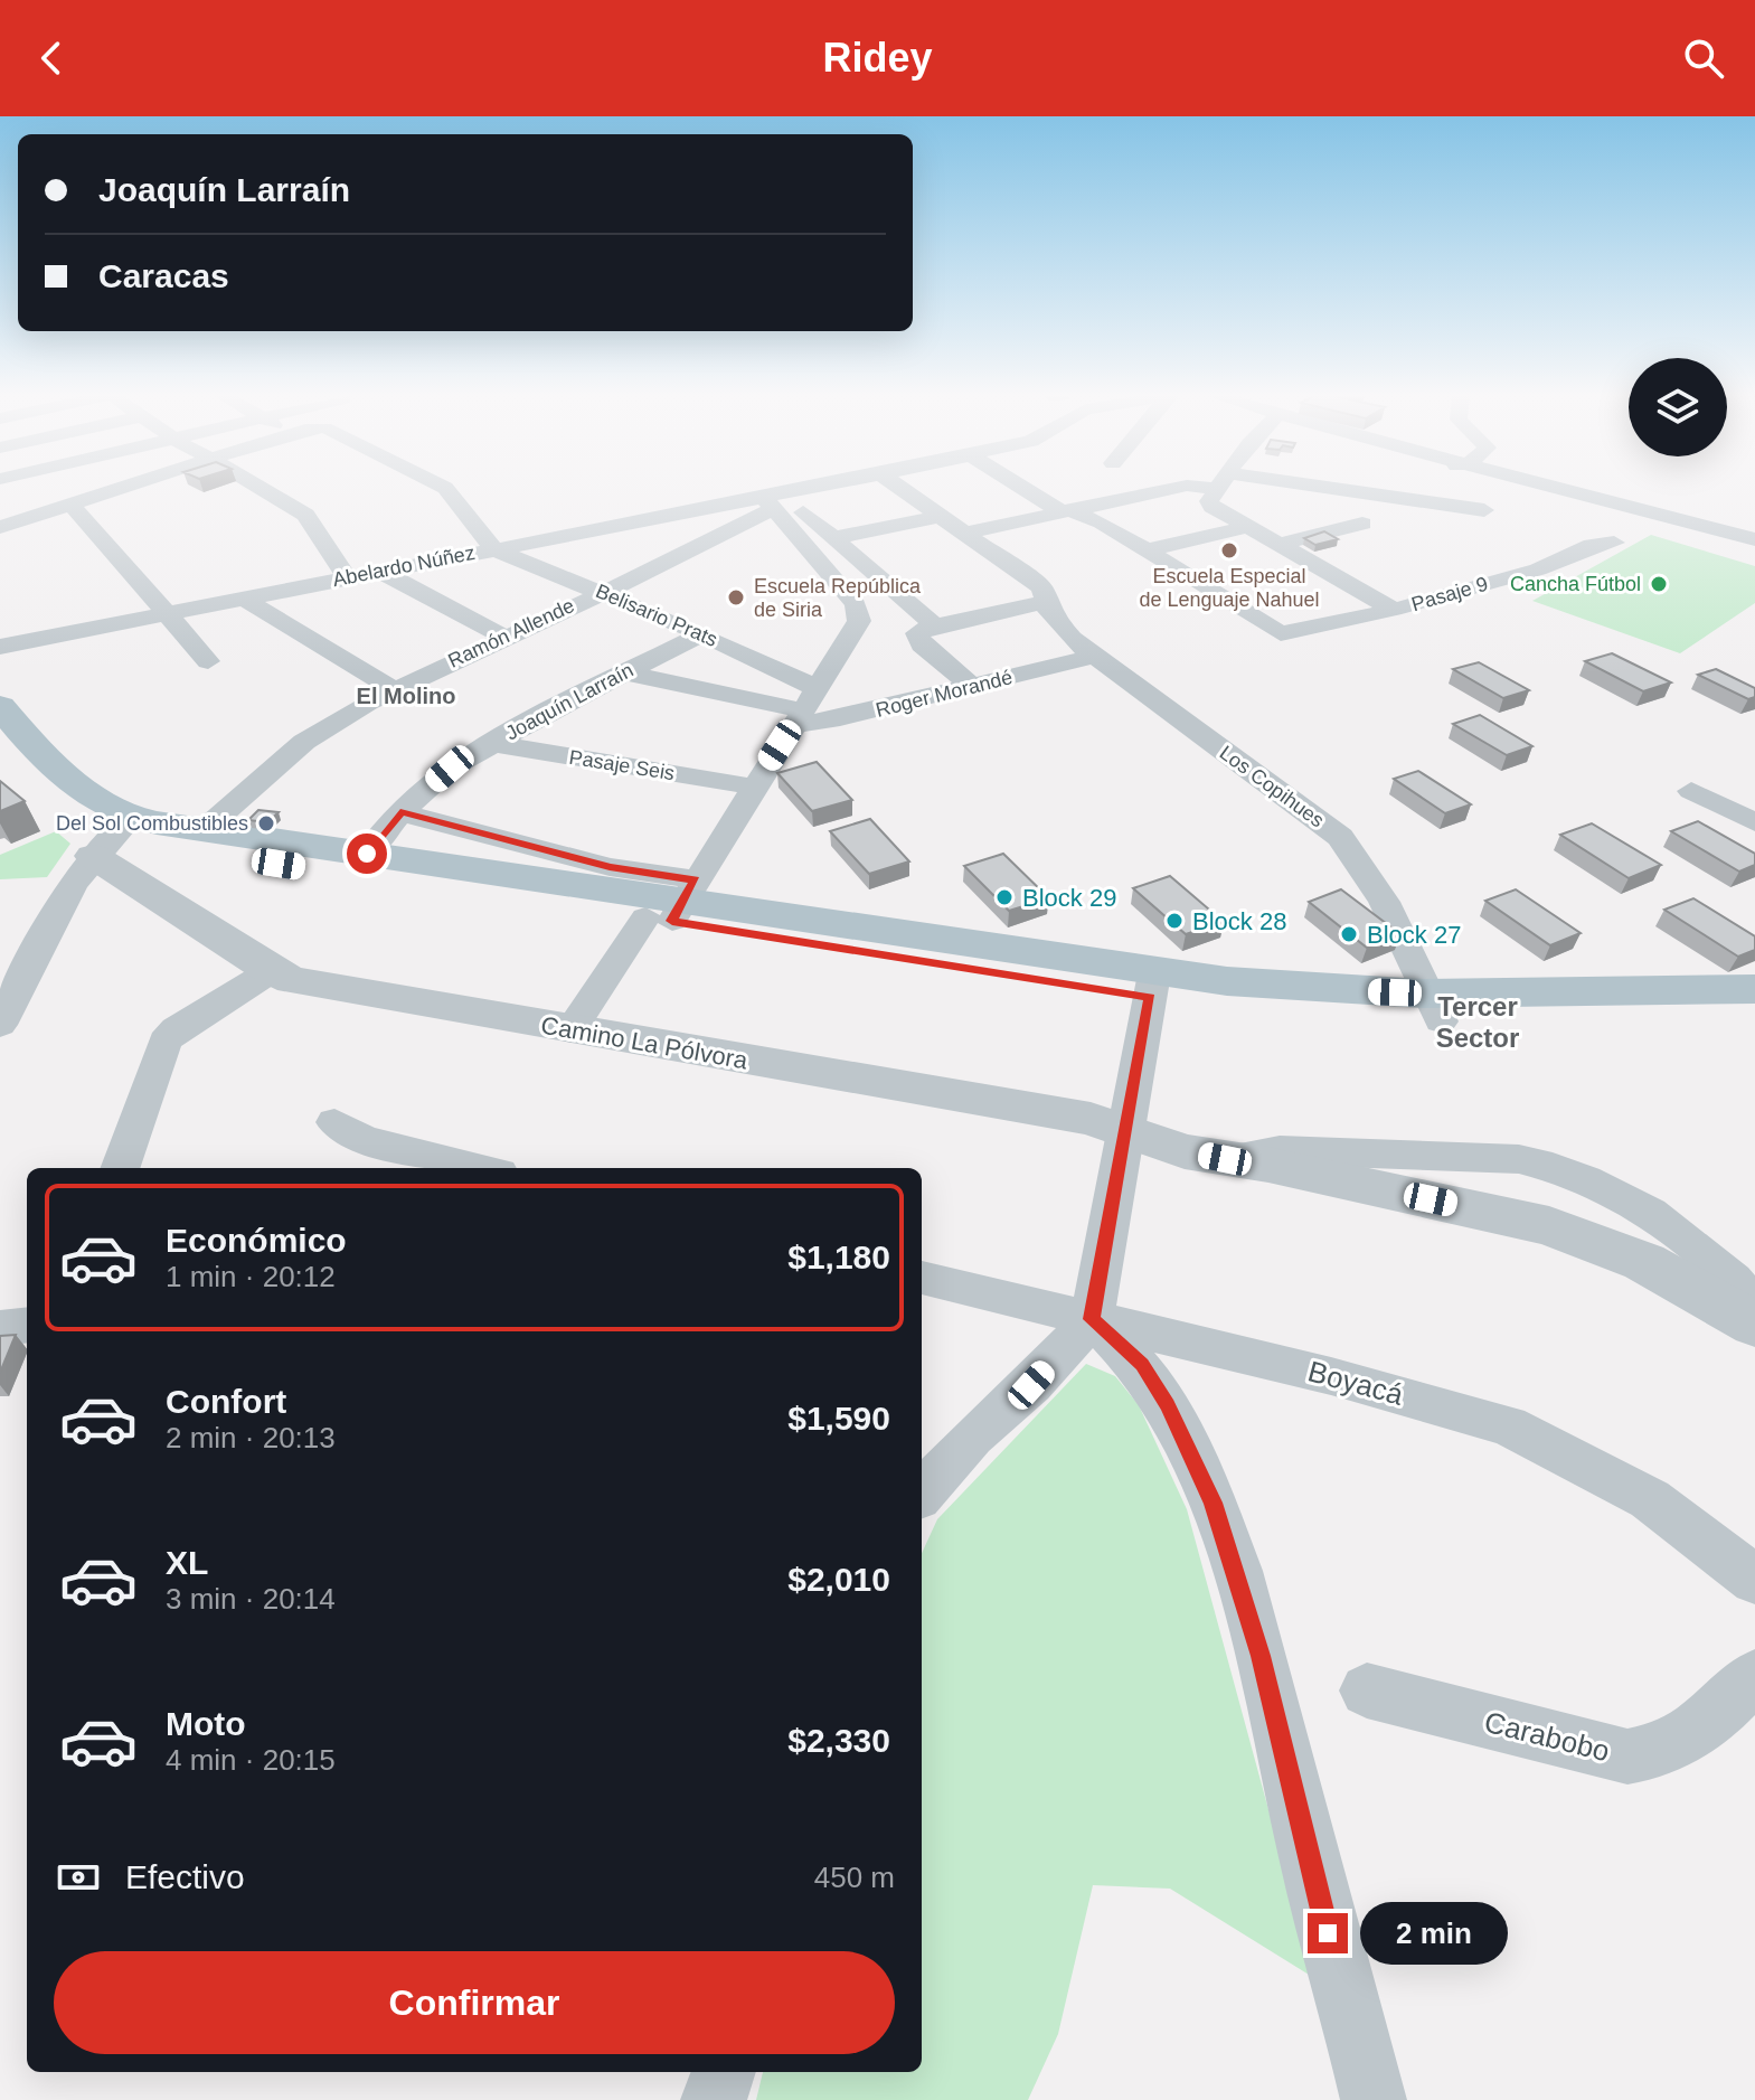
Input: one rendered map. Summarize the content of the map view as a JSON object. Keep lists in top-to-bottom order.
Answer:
{
  "streets": {
    "street": [
      "Abelardo Núñez",
      "Pasaje 9",
      "Belisario Prats",
      "Ramón Allende",
      "Roger Morandé",
      "Joaquín Larraín",
      "Pasaje Seis",
      "Los Copihues",
      "Camino La Pólvora",
      "Boyacá",
      "Carabobo"
    ]
  },
  "crossings": [
    ["Abelardo Núñez", "Belisario Prats"],
    ["Abelardo Núñez", "Ramón Allende"],
    ["Belisario Prats", "Ramón Allende"],
    ["Belisario Prats", "Roger Morandé"],
    ["Belisario Prats", "Joaquín Larraín"],
    ["Roger Morandé", "Los Copihues"],
    ["Joaquín Larraín", "Pasaje Seis"]
  ],
  "districts": ["El Molino", "Tercer Sector"],
  "places": [
    "Escuela Especial de Lenguaje Nahuel",
    "Cancha Fútbol",
    "Escuela República de Siria",
    "Del Sol Combustibles",
    "Block 29",
    "Block 28",
    "Block 27"
  ],
  "page": {
    "header": "Ridey",
    "banner": ["Joaquín Larraín", "Caracas"],
    "list": [
      {
        "name": "Económico",
        "note": "1 min · 20:12",
        "value": "$1,180"
      },
      {
        "name": "Confort",
        "note": "2 min · 20:13",
        "value": "$1,590"
      },
      {
        "name": "XL",
        "note": "3 min · 20:14",
        "value": "$2,010"
      },
      {
        "name": "Moto",
        "note": "4 min · 20:15",
        "value": "$2,330"
      }
    ],
    "pay": ["Efectivo", "450 m"],
    "bubble": "2 min",
    "buttons": "Confirmar"
  }
}
